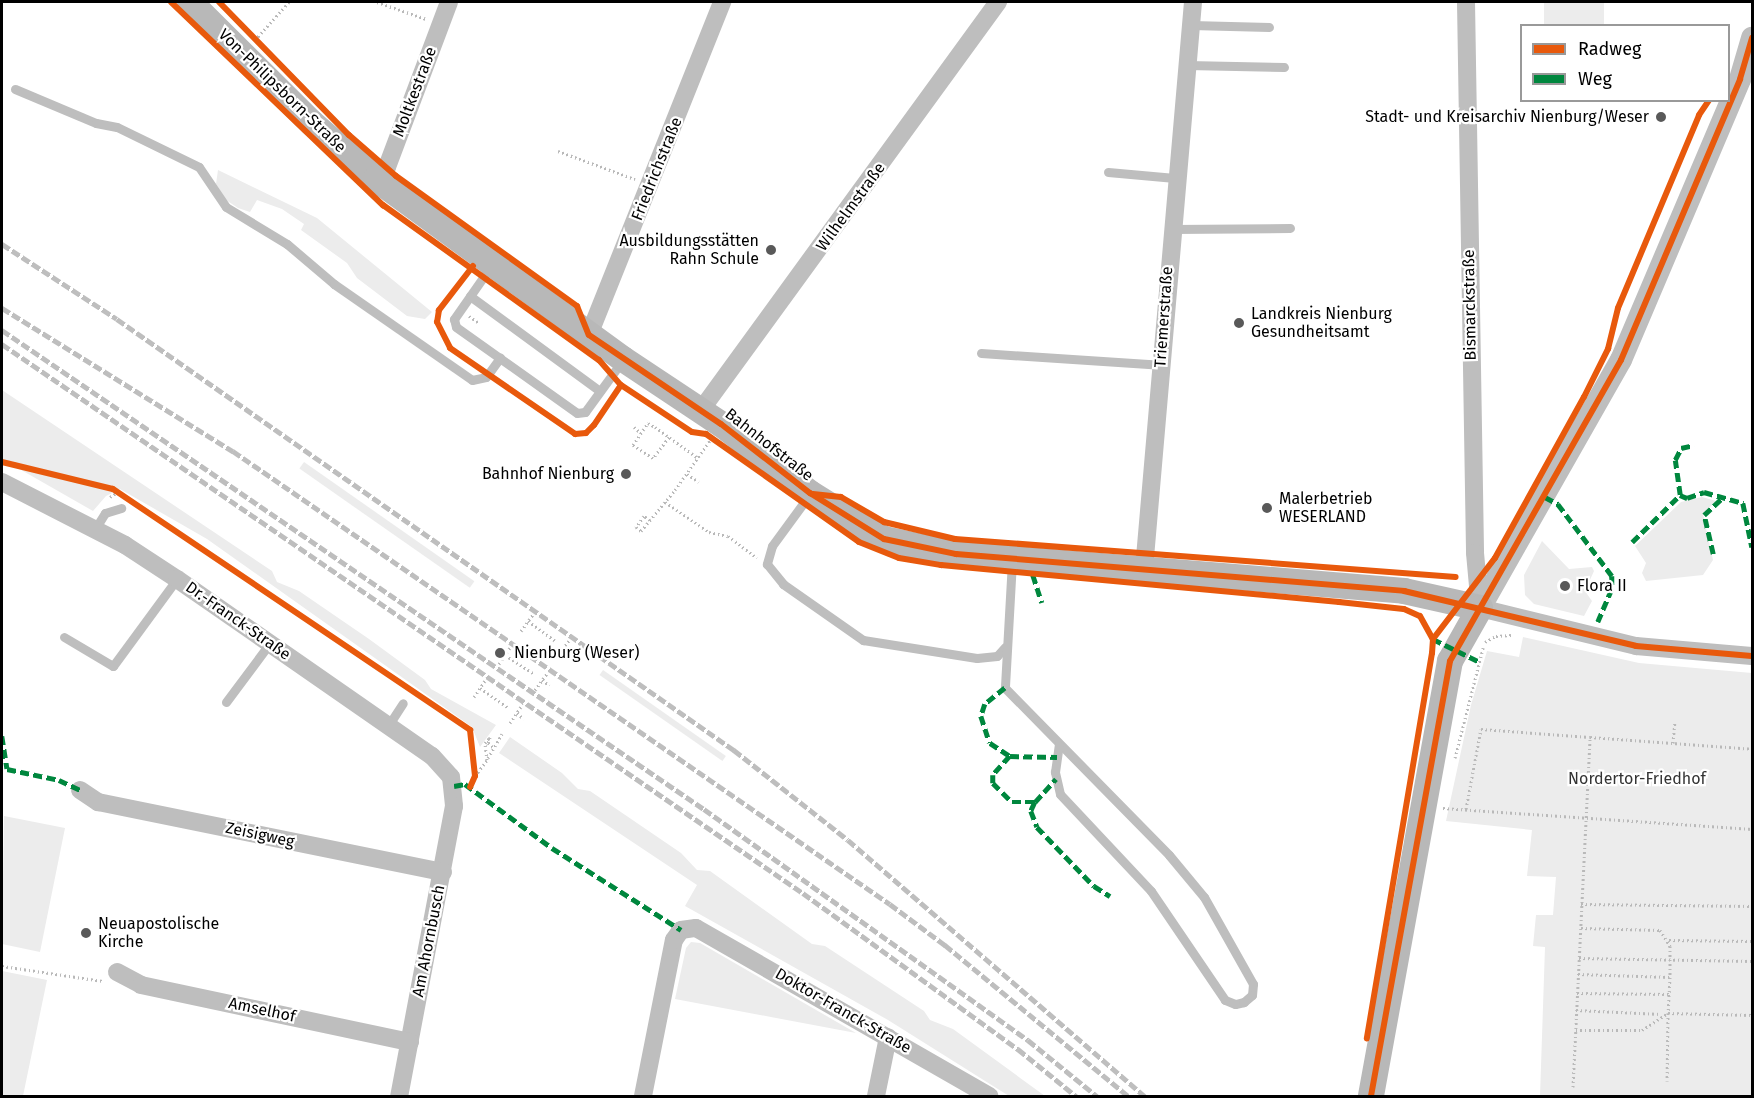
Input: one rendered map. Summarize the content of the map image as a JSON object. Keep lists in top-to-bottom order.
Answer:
{
  "streets": {
    "main road": ["Von-Philipsborn-Straße", "Bahnhofstraße"],
    "street": [
      "Moltkestraße",
      "Friedrichstraße",
      "Wilhelmstraße",
      "Bismarckstraße",
      "Triemerstraße",
      "Dr.-Franck-Straße",
      "Zeisigweg",
      "Am Ahornbusch",
      "Amselhof",
      "Doktor-Franck-Straße"
    ]
  },
  "crossings": [
    ["Von-Philipsborn-Straße", "Moltkestraße"],
    ["Von-Philipsborn-Straße", "Bahnhofstraße"],
    ["Moltkestraße", "Bahnhofstraße"],
    ["Friedrichstraße", "Bahnhofstraße"],
    ["Wilhelmstraße", "Bahnhofstraße"],
    ["Bismarckstraße", "Bahnhofstraße"],
    ["Triemerstraße", "Bahnhofstraße"],
    ["Dr.-Franck-Straße", "Am Ahornbusch"],
    ["Zeisigweg", "Am Ahornbusch"],
    ["Am Ahornbusch", "Amselhof"]
  ],
  "parks": ["Nordertor-Friedhof"],
  "places": [
    "Stadt- und Kreisarchiv Nienburg/Weser",
    "Ausbildungsstätten Rahn Schule",
    "Landkreis Nienburg Gesundheitsamt",
    "Bahnhof Nienburg",
    "Malerbetrieb WESERLAND",
    "Flora II",
    "Nienburg (Weser)",
    "Neuapostolische Kirche"
  ],
  "legend": ["Radweg", "Weg"]
}
